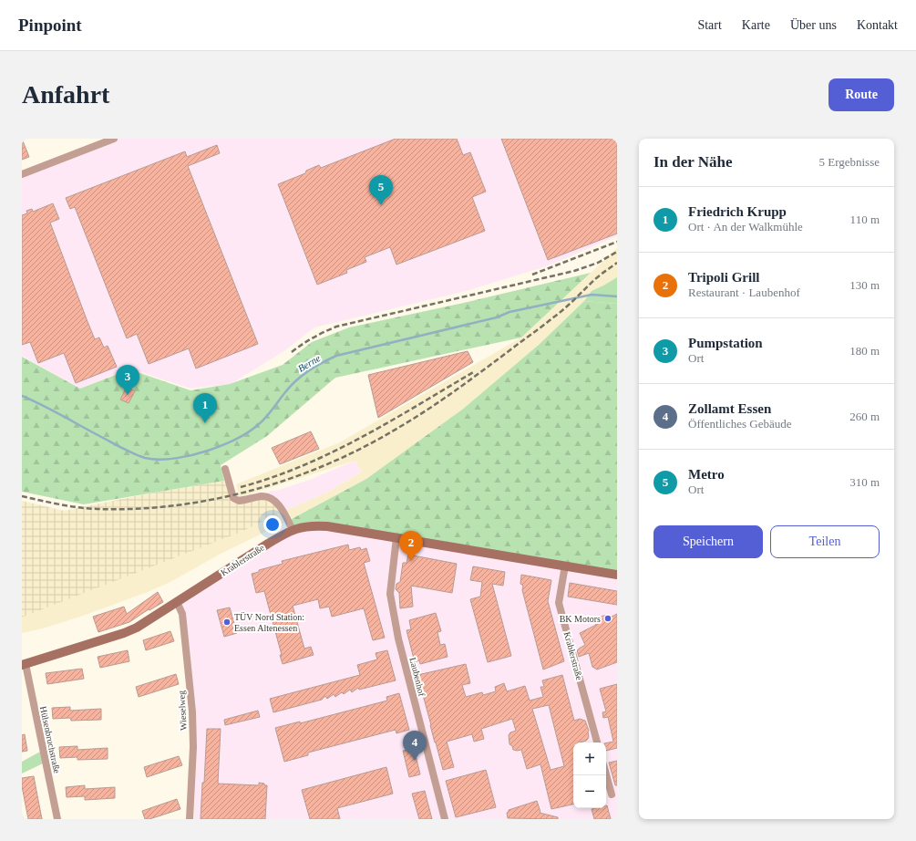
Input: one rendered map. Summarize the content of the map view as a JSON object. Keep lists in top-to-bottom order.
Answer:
{
  "streets": {
    "street": [
      "Krablerstraße",
      "Laubenhof",
      "Wieselweg",
      "Hülsenbruchstraße"
    ]
  },
  "crossings": [
    ["Krablerstraße", "Laubenhof"],
    ["Krablerstraße", "Wieselweg"],
    ["Krablerstraße", "Hülsenbruchstraße"]
  ],
  "water": ["Berne"],
  "places": ["BK Motors", "TÜV Nord Station: Essen Altenessen"],
  "page": {
    "header": "Pinpoint",
    "nav": [
      "Start",
      "Karte",
      "Über uns",
      "Kontakt"
    ],
    "buttons": [
      "Route",
      ["Speichern", "Teilen"]
    ],
    "title": "Anfahrt",
    "heading": ["In der Nähe", "5 Ergebnisse"],
    "pins": [
      "5",
      "3",
      "1",
      "2",
      "4"
    ],
    "list": [
      {
        "mark": "1",
        "name": "Friedrich Krupp",
        "note": "Ort · An der Walkmühle",
        "value": "110 m"
      },
      {
        "mark": "2",
        "name": "Tripoli Grill",
        "note": "Restaurant · Laubenhof",
        "value": "130 m"
      },
      {
        "mark": "3",
        "name": "Pumpstation",
        "note": "Ort",
        "value": "180 m"
      },
      {
        "mark": "4",
        "name": "Zollamt Essen",
        "note": "Öffentliches Gebäude",
        "value": "260 m"
      },
      {
        "mark": "5",
        "name": "Metro",
        "note": "Ort",
        "value": "310 m"
      }
    ],
    "map_buttons": ["+", "−"]
  }
}
